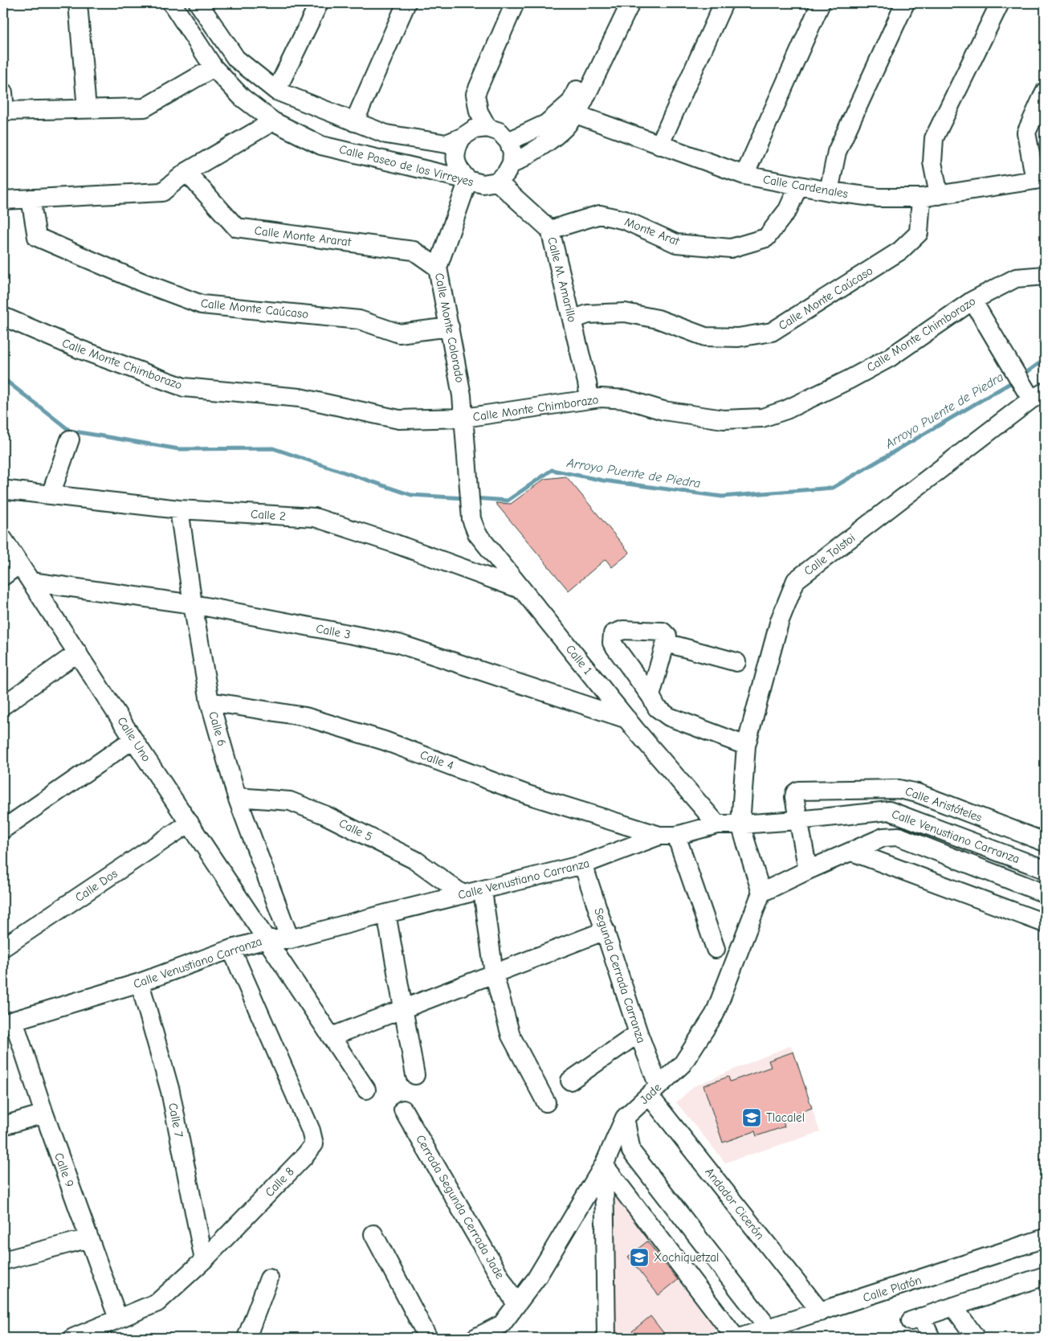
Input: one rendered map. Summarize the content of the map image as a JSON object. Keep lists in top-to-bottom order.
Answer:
{
  "streets": {
    "street": [
      "Calle Paseo de los Virreyes",
      "Calle Cardenales",
      "Monte Arat",
      "Calle Monte Ararat",
      "Calle M. Amarillo",
      "Calle Monte Caúcaso",
      "Calle Monte Colorado",
      "Calle Monte Chimborazo",
      "Calle 2",
      "Calle Tolstoi",
      "Calle 3",
      "Calle 1",
      "Calle 6",
      "Calle Uno",
      "Calle 4",
      "Calle Aristóteles",
      "Calle 5",
      "Calle Venustiano Carranza",
      "Calle Dos",
      "Segunda Cerrada Carranza",
      "Jade",
      "Calle 7",
      "Calle 9",
      "Calle 8",
      "Andador Cicerón",
      "Cerrada Segunda Cerrada Jade",
      "Calle Platón"
    ]
  },
  "crossings": [
    ["Calle Paseo de los Virreyes", "Calle M. Amarillo"],
    ["Calle Paseo de los Virreyes", "Calle Monte Colorado"],
    ["Calle Cardenales", "Monte Arat"],
    ["Calle Cardenales", "Calle Monte Caúcaso"],
    ["Monte Arat", "Calle M. Amarillo"],
    ["Calle Monte Ararat", "Calle Monte Colorado"],
    ["Calle M. Amarillo", "Calle Monte Caúcaso"],
    ["Calle M. Amarillo", "Calle Monte Colorado"],
    ["Calle M. Amarillo", "Calle Monte Chimborazo"],
    ["Calle Monte Caúcaso", "Calle Monte Colorado"],
    ["Calle Monte Colorado", "Calle Monte Chimborazo"],
    ["Calle Monte Colorado", "Calle 1"],
    ["Calle 2", "Calle 1"],
    ["Calle 2", "Calle 6"],
    ["Calle Tolstoi", "Calle Venustiano Carranza"],
    ["Calle 3", "Calle 1"],
    ["Calle 3", "Calle 6"],
    ["Calle 3", "Calle Uno"],
    ["Calle 1", "Calle Venustiano Carranza"],
    ["Calle 6", "Calle 4"],
    ["Calle 6", "Calle 5"],
    ["Calle 6", "Calle Venustiano Carranza"],
    ["Calle Uno", "Calle Venustiano Carranza"],
    ["Calle Uno", "Calle Dos"],
    ["Calle 4", "Calle Venustiano Carranza"],
    ["Calle Aristóteles", "Calle Venustiano Carranza"],
    ["Calle 5", "Calle Venustiano Carranza"],
    ["Calle Venustiano Carranza", "Segunda Cerrada Carranza"],
    ["Calle Venustiano Carranza", "Jade"],
    ["Calle Venustiano Carranza", "Calle 7"],
    ["Calle Venustiano Carranza", "Calle 9"],
    ["Calle Venustiano Carranza", "Calle 8"],
    ["Segunda Cerrada Carranza", "Jade"],
    ["Segunda Cerrada Carranza", "Andador Cicerón"],
    ["Jade", "Andador Cicerón"],
    ["Jade", "Cerrada Segunda Cerrada Jade"],
    ["Calle 7", "Calle 8"],
    ["Calle 9", "Calle 8"],
    ["Andador Cicerón", "Calle Platón"]
  ],
  "water": ["Arroyo Puente de Piedra"],
  "places": {
    "school or university": ["Tlacalel", "Xochiquetzal"]
  }
}
